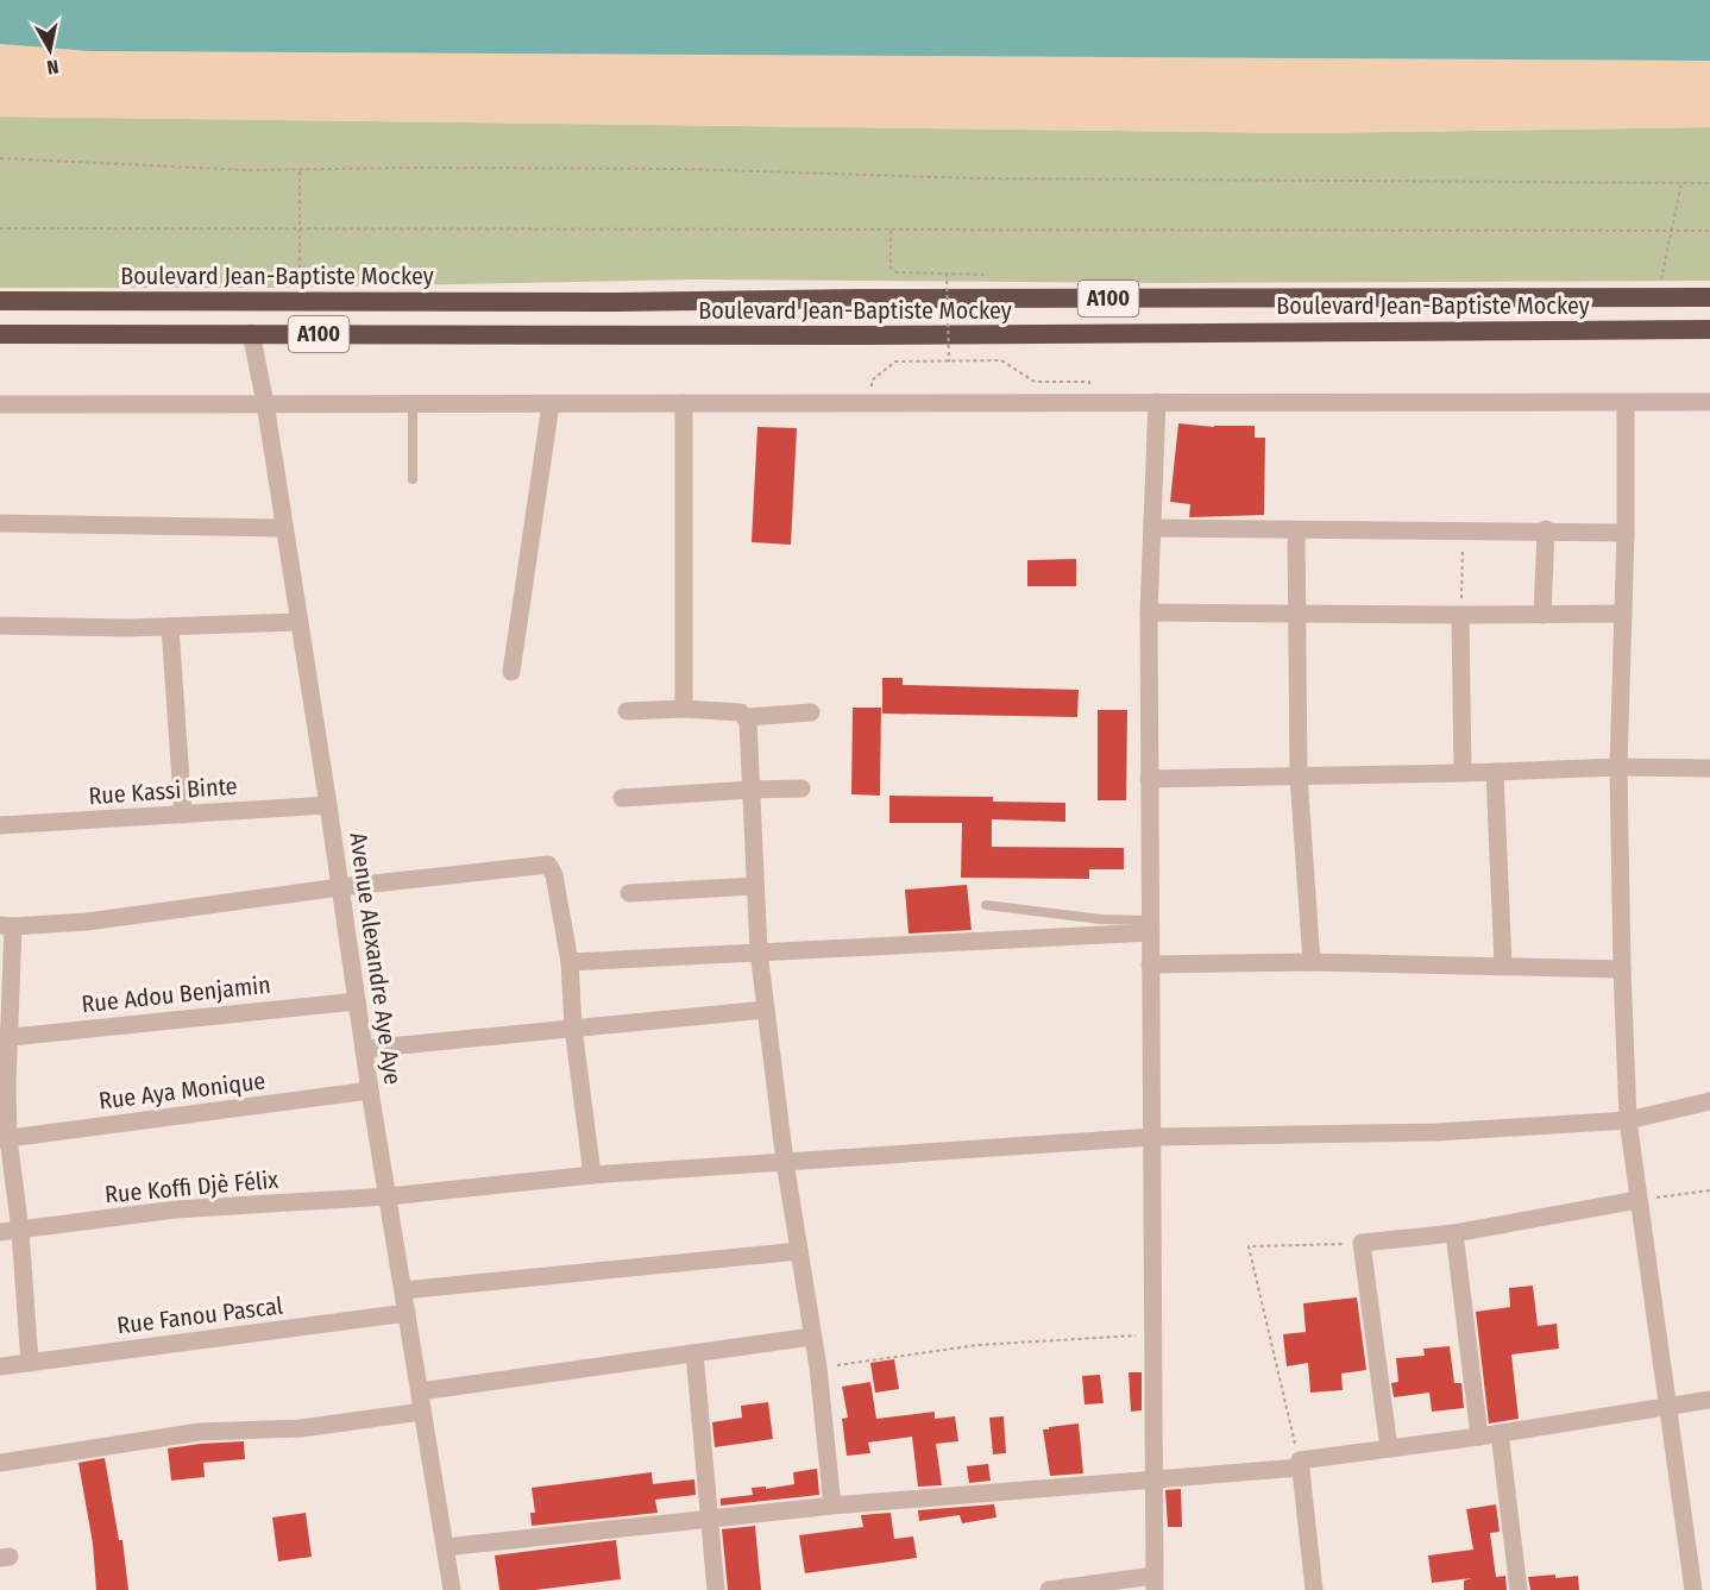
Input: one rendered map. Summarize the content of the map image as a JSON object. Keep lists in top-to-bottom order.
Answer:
{
  "streets": {
    "highway": ["Boulevard Jean-Baptiste Mockey", "A100"],
    "street": [
      "Rue Kassi Binte",
      "Avenue Alexandre Aye Aye",
      "Rue Adou Benjamin",
      "Rue Aya Monique",
      "Rue Koffi Djè Félix",
      "Rue Fanou Pascal"
    ]
  },
  "crossings": [
    ["Boulevard Jean-Baptiste Mockey", "Avenue Alexandre Aye Aye"],
    ["Rue Kassi Binte", "Avenue Alexandre Aye Aye"],
    ["Avenue Alexandre Aye Aye", "Rue Adou Benjamin"],
    ["Avenue Alexandre Aye Aye", "Rue Aya Monique"],
    ["Avenue Alexandre Aye Aye", "Rue Koffi Djè Félix"],
    ["Avenue Alexandre Aye Aye", "Rue Fanou Pascal"]
  ],
  "north": "bottom"
}
